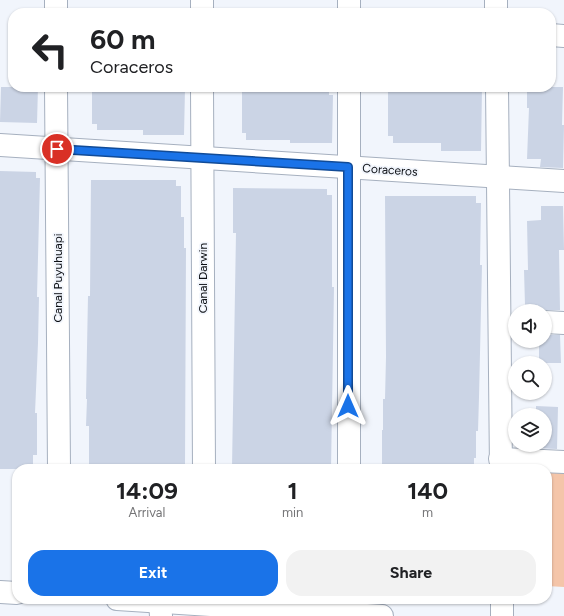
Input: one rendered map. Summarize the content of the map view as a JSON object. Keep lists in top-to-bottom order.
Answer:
{
  "streets": {
    "street": ["Coraceros", "Canal Puyuhuapi", "Canal Darwin"]
  },
  "crossings": [
    ["Coraceros", "Canal Puyuhuapi"],
    ["Coraceros", "Canal Darwin"]
  ],
  "page": {
    "turn": ["60 m", "Coraceros"],
    "eta": [
      "14:09",
      "Arrival",
      "1",
      "min",
      "140",
      "m"
    ],
    "buttons": ["Exit", "Share"]
  }
}
